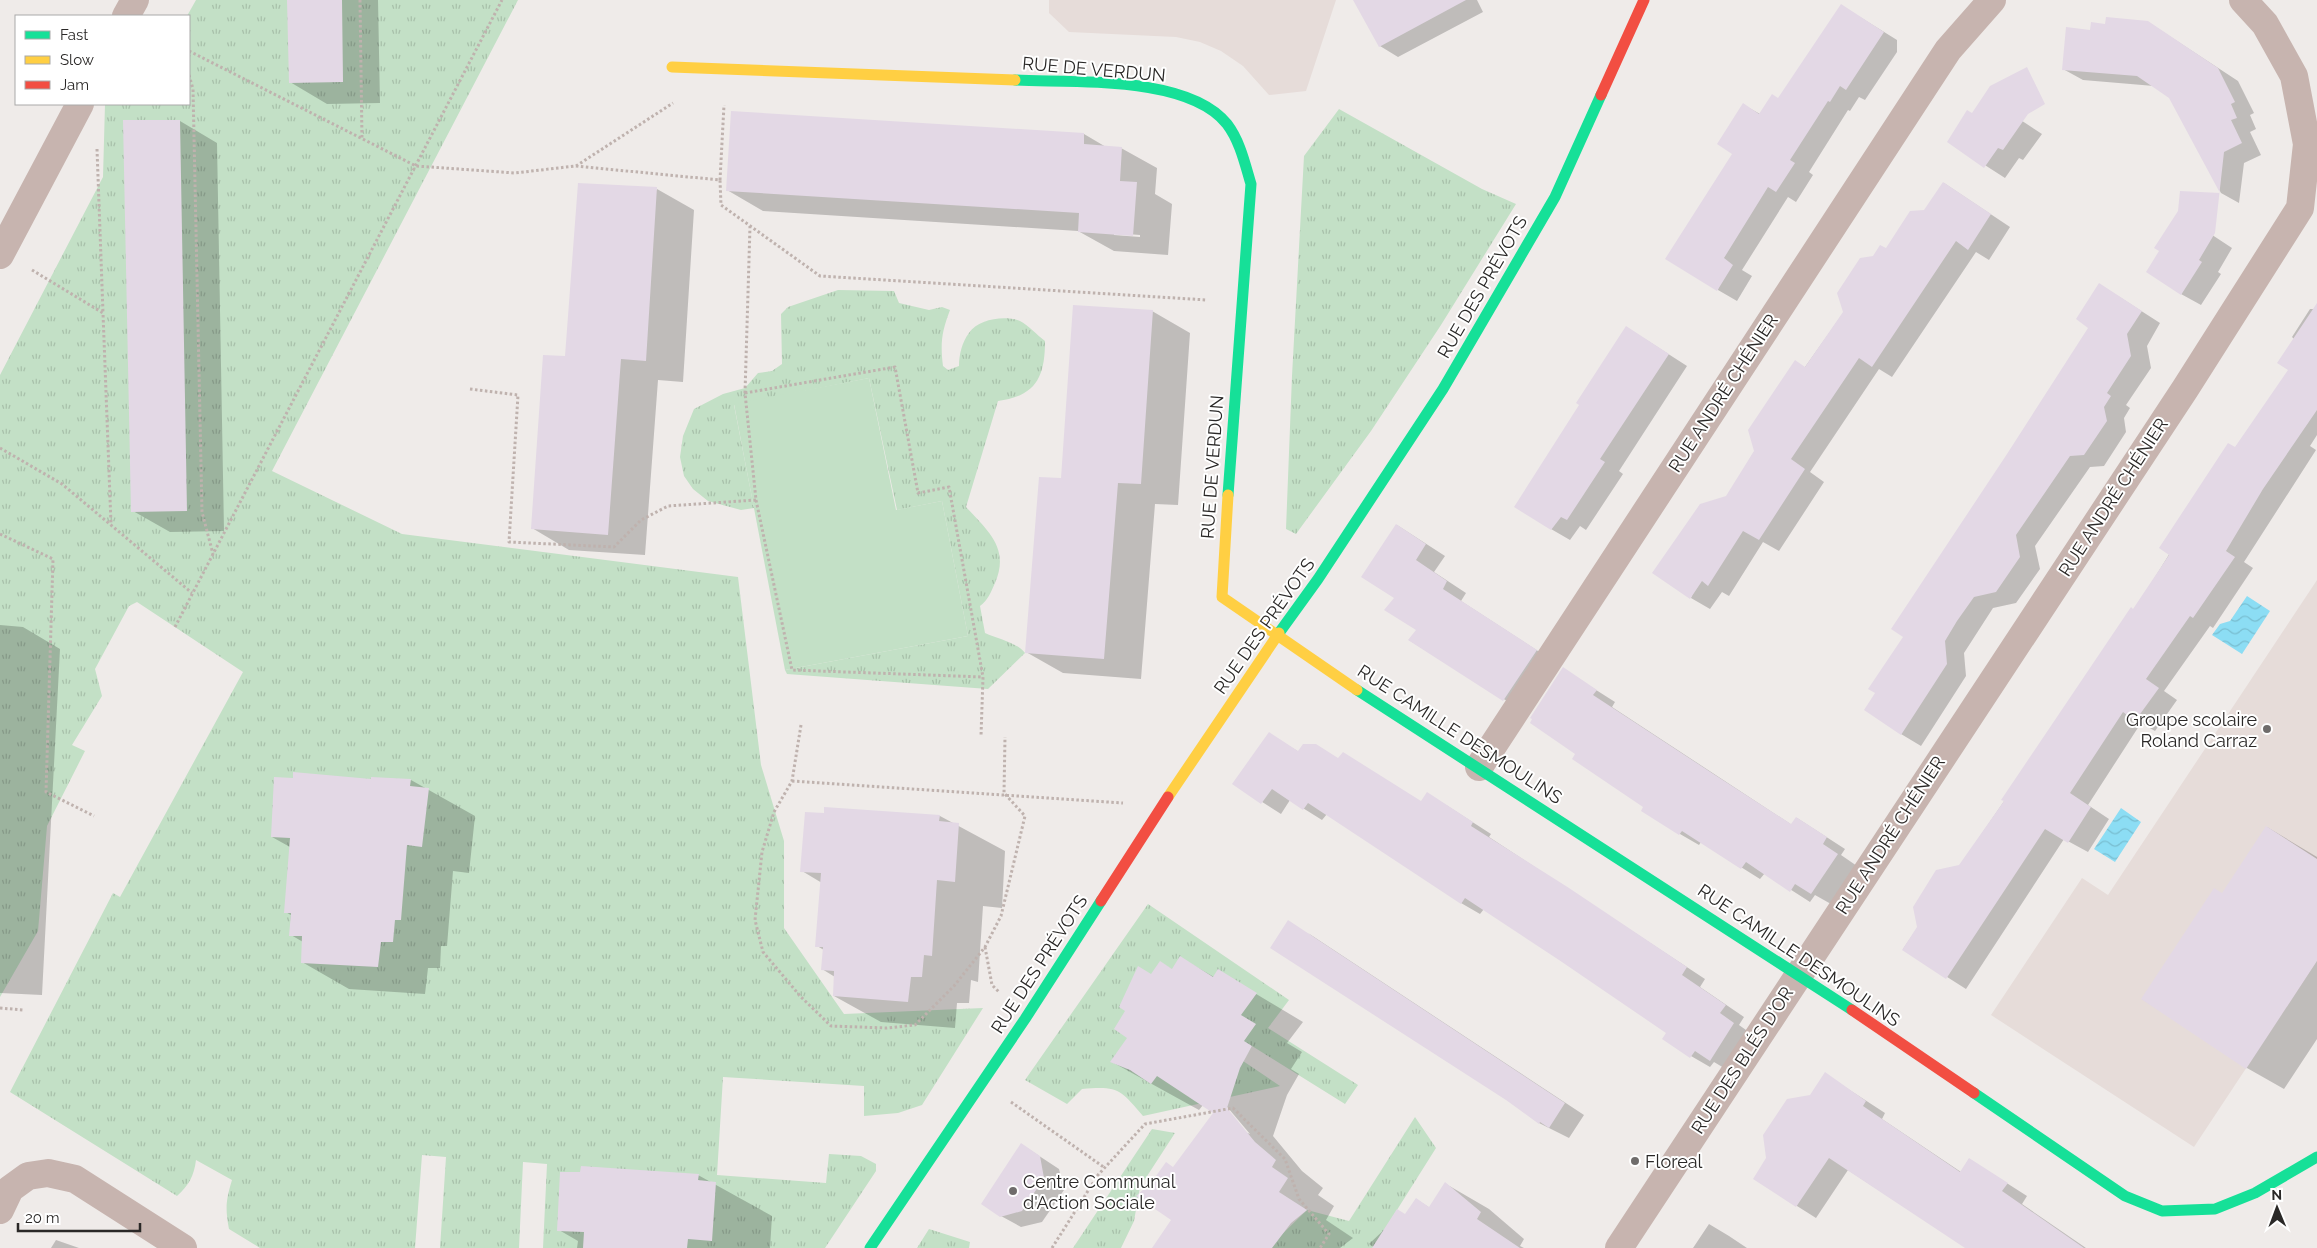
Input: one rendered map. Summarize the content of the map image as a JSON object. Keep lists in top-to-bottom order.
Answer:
{
  "streets": {
    "street": [
      "RUE DE VERDUN",
      "RUE DES PRÉVOTS",
      "RUE ANDRÉ CHÉNIER",
      "RUE CAMILLE DESMOULINS",
      "RUE DES BLÉS D'OR"
    ]
  },
  "crossings": [
    ["RUE DE VERDUN", "RUE DES PRÉVOTS"],
    ["RUE DE VERDUN", "RUE CAMILLE DESMOULINS"],
    ["RUE DES PRÉVOTS", "RUE CAMILLE DESMOULINS"],
    ["RUE ANDRÉ CHÉNIER", "RUE CAMILLE DESMOULINS"],
    ["RUE ANDRÉ CHÉNIER", "RUE DES BLÉS D'OR"],
    ["RUE CAMILLE DESMOULINS", "RUE DES BLÉS D'OR"]
  ],
  "places": ["Groupe scolaire Roland Carraz", "Floreal", "Centre Communal d'Action Sociale"],
  "legend": ["Fast", "Slow", "Jam"],
  "scale_bar": "20 m",
  "north": "top"
}
